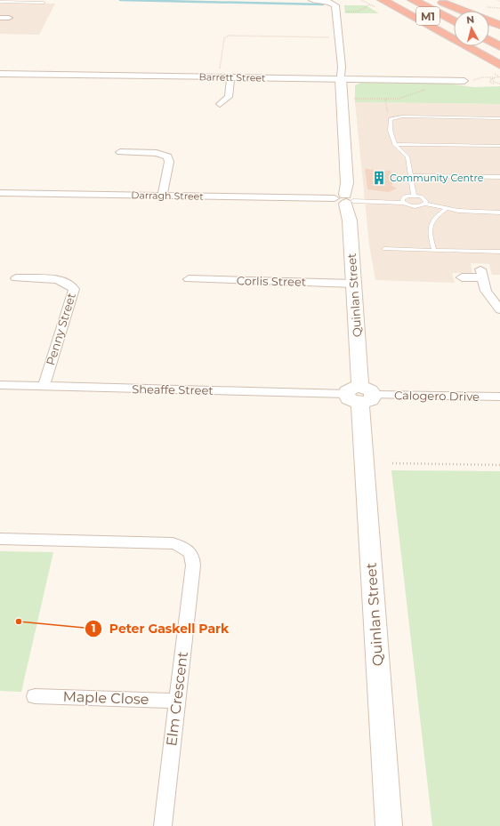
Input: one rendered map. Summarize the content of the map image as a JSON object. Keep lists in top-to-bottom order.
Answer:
{
  "streets": {
    "highway": ["M1"],
    "street": [
      "Barrett Street",
      "Darragh Street",
      "Corlis Street",
      "Quinlan Street",
      "Penny Street",
      "Sheaffe Street",
      "Calogero Drive",
      "Maple Close",
      "Elm Crescent"
    ]
  },
  "crossings": [
    ["Barrett Street", "Quinlan Street"],
    ["Darragh Street", "Quinlan Street"],
    ["Corlis Street", "Quinlan Street"],
    ["Quinlan Street", "Sheaffe Street"],
    ["Quinlan Street", "Calogero Drive"],
    ["Penny Street", "Sheaffe Street"],
    ["Sheaffe Street", "Calogero Drive"],
    ["Maple Close", "Elm Crescent"]
  ],
  "places": {
    "building": ["Community Centre"],
    "other": ["Peter Gaskell Park"]
  },
  "north": "top"
}
